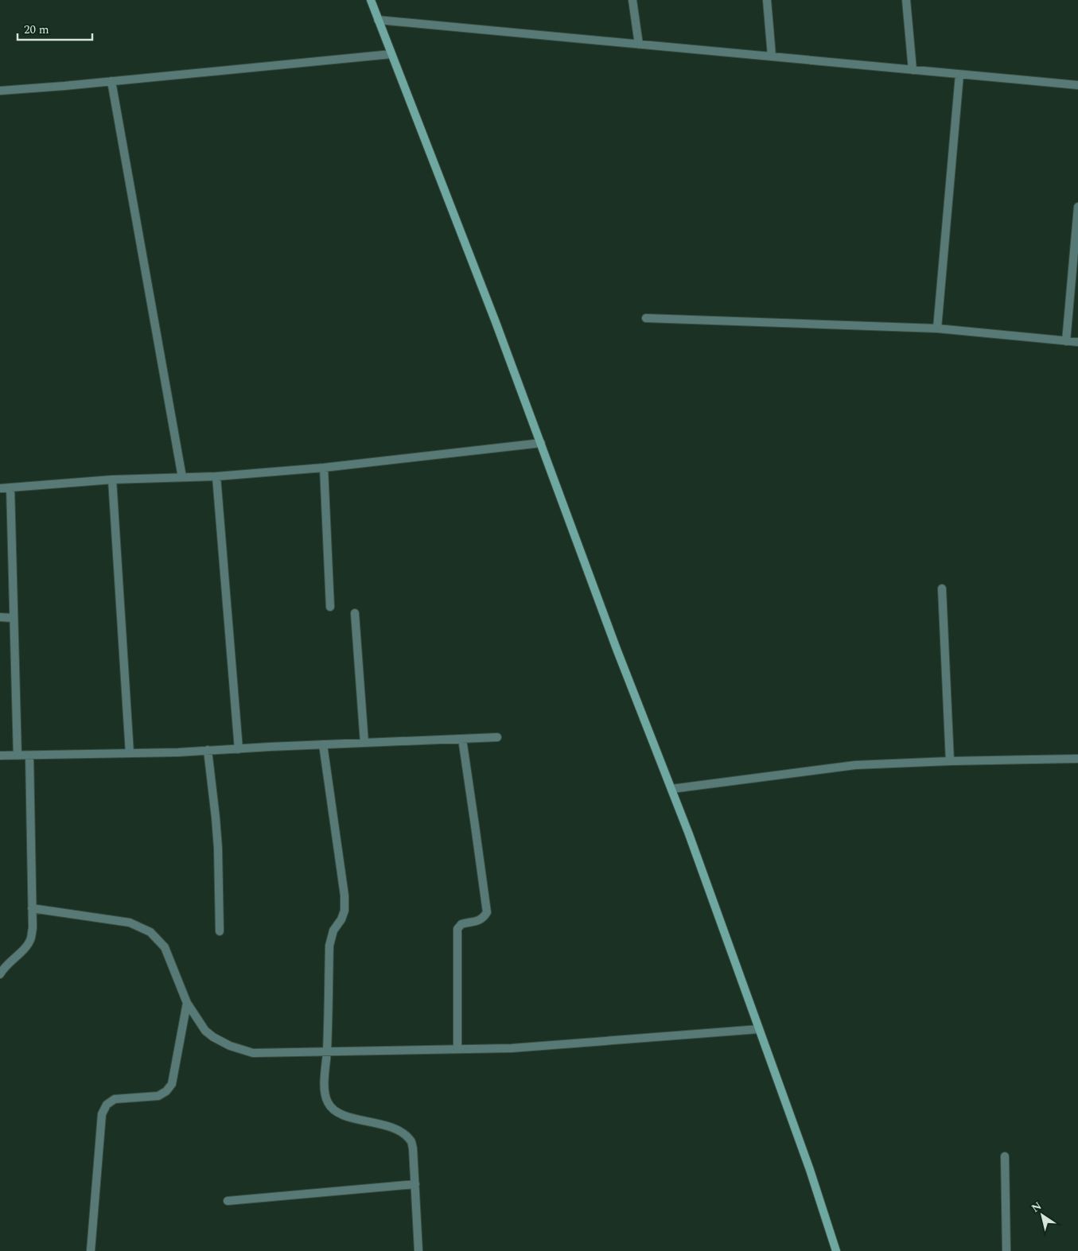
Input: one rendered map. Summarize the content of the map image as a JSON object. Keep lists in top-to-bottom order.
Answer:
{
  "scale_bar": "20 m",
  "north": "top left"
}
